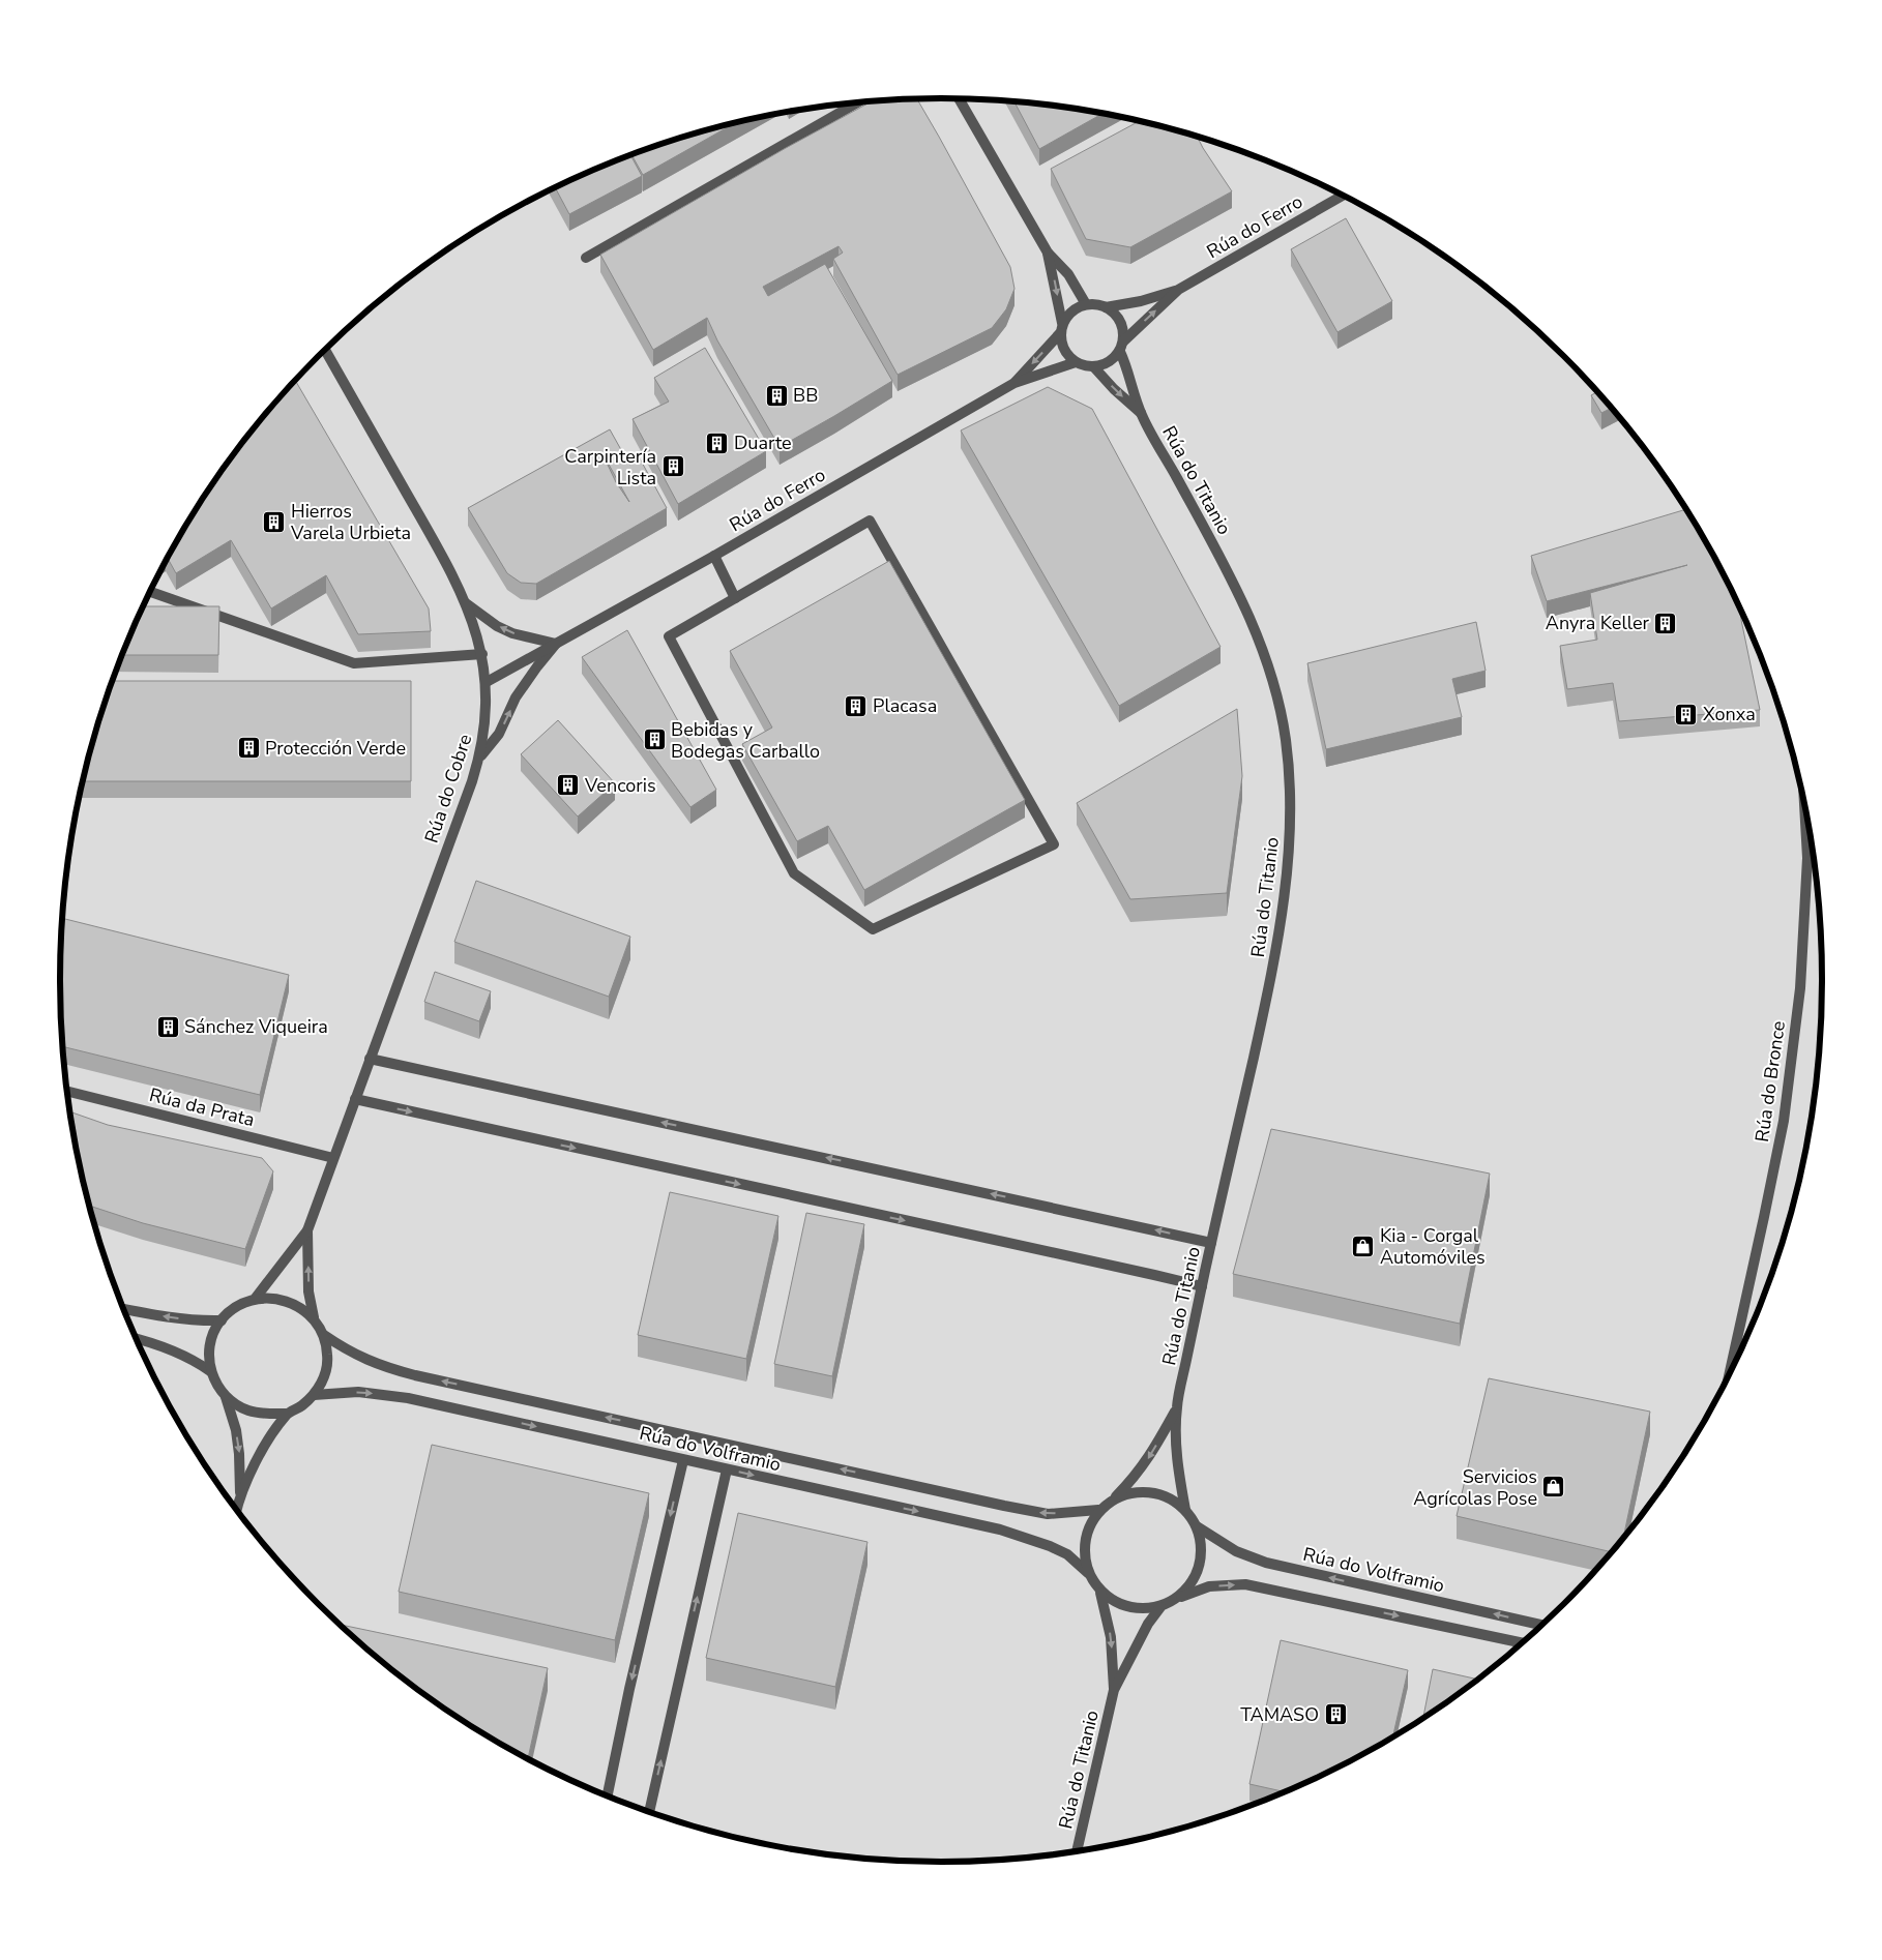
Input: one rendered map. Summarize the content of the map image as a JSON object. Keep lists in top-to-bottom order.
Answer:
{
  "streets": {
    "street": [
      "Rúa do Ferro",
      "Rúa do Titanio",
      "Rúa do Cobre",
      "Rúa do Bronce",
      "Rúa da Prata",
      "Rúa do Volframio"
    ]
  },
  "crossings": [
    ["Rúa do Ferro", "Rúa do Titanio"],
    ["Rúa do Ferro", "Rúa do Cobre"],
    ["Rúa do Cobre", "Rúa da Prata"]
  ],
  "places": {
    "building": [
      "BB",
      "Duarte",
      "Carpintería Lista",
      "Hierros Varela Urbieta",
      "Anyra Keller",
      "Placasa",
      "Xonxa",
      "Bebidas y Bodegas Carballo",
      "Protección Verde",
      "Vencoris",
      "Sánchez Viqueira",
      "TAMASO"
    ],
    "shop": ["Kia - Corgal Automóviles", "Servicios Agrícolas Pose"]
  }
}
